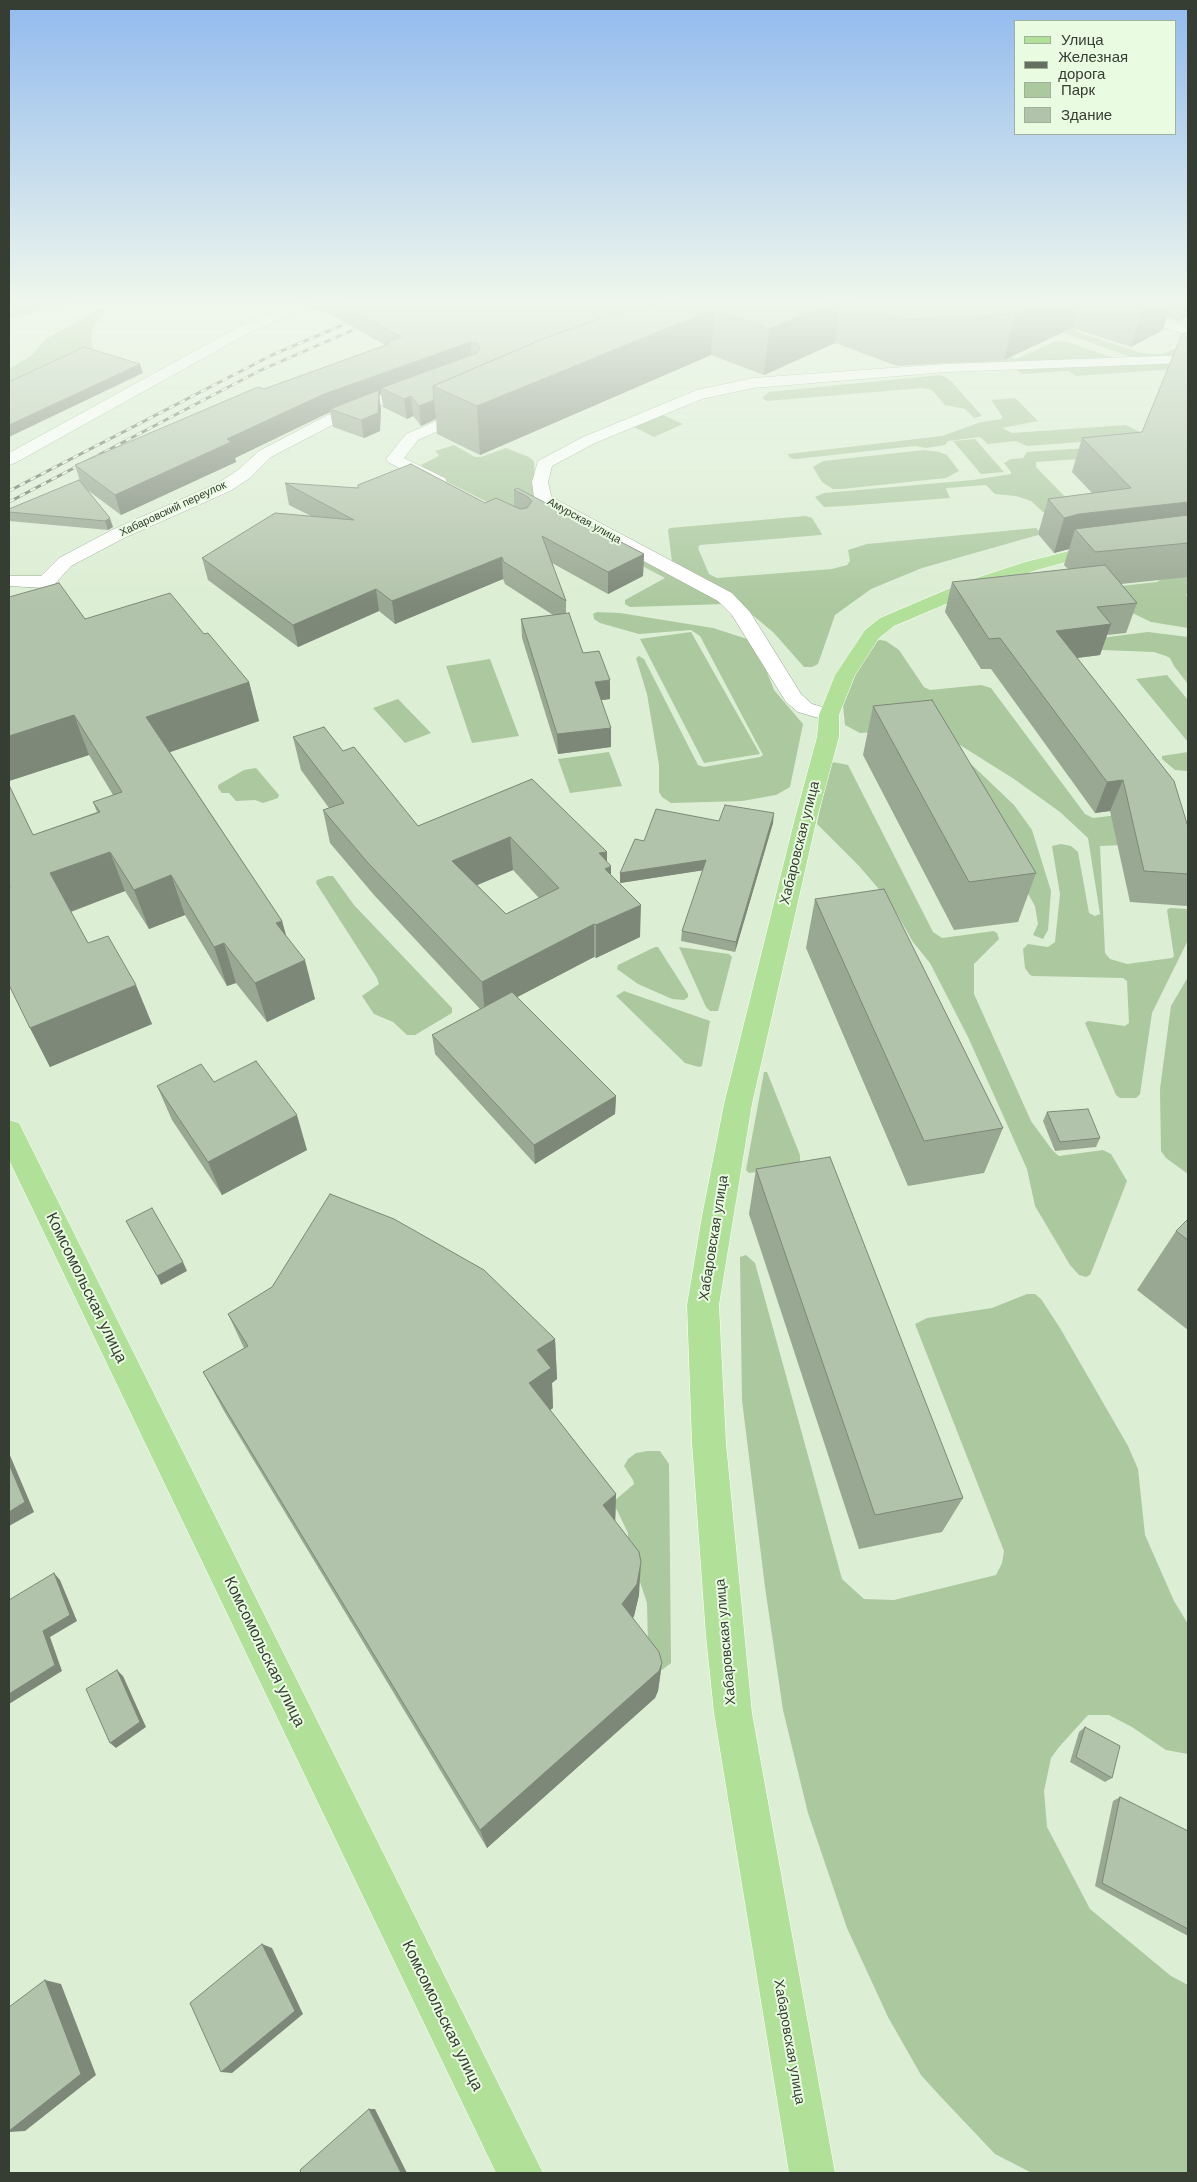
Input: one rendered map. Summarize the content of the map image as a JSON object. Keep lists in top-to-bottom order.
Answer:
{
  "streets": {
    "main road": ["Хабаровская улица", "Комсомольская улица"],
    "street": ["Хабаровский переулок", "Амурская улица"]
  },
  "crossings": [
    ["Амурская улица", "Хабаровская улица"]
  ],
  "legend": [
    "Улица",
    "Железная дорога",
    "Парк",
    "Здание"
  ]
}
